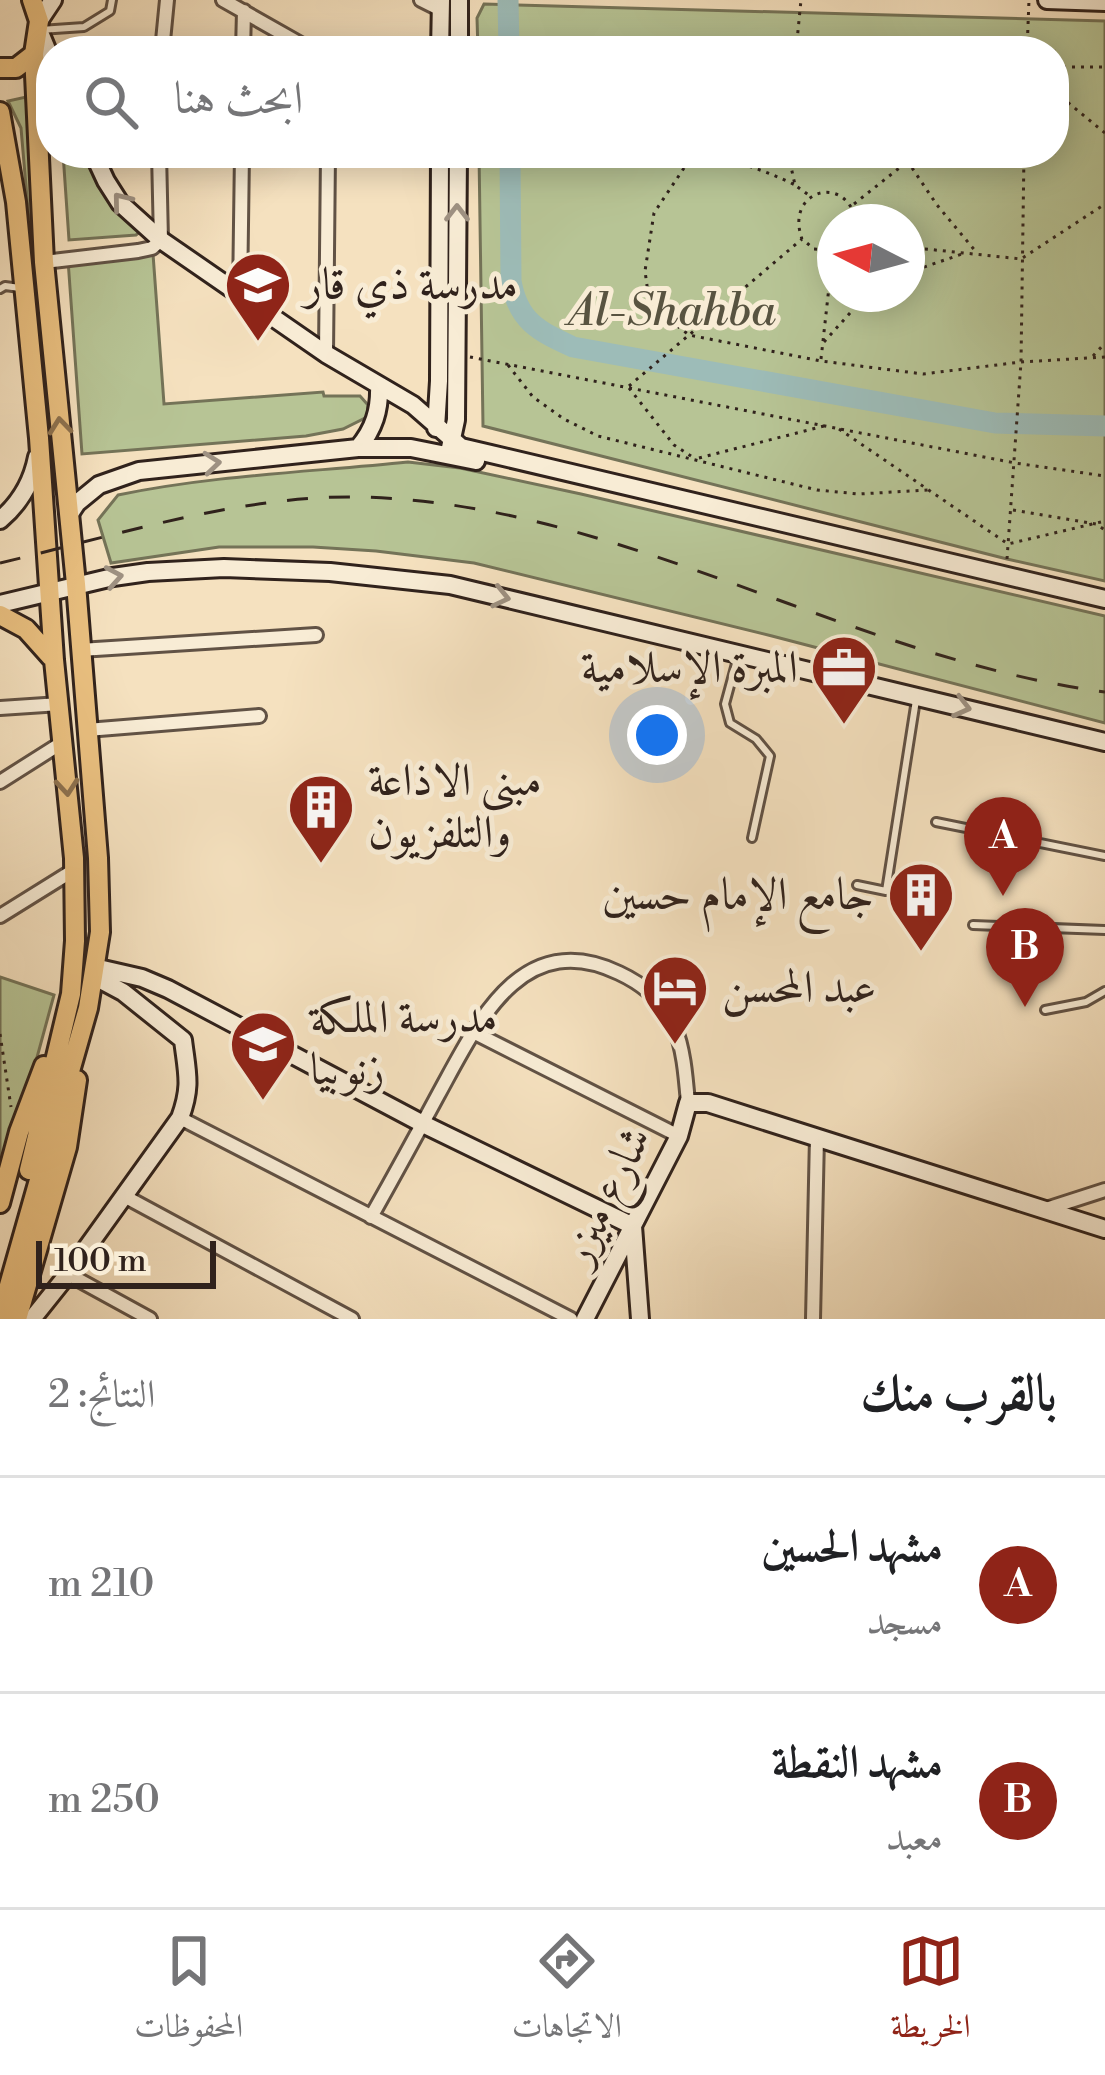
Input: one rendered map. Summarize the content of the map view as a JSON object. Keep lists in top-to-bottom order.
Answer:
{
  "streets": {
    "main road": ["شارع ميزر"]
  },
  "parks": ["Al-Shahba"],
  "places": {
    "school or university": ["مدرسة ذي قار", "مدرسة الملكة زنوبيا"],
    "office": ["المبرة الإسلامية"],
    "building": ["مبنى الاذاعة والتلفزيون", "جامع الإمام حسين"],
    "hotel": ["عبد المحسن"]
  },
  "scale_bar": "100 m",
  "north": "left",
  "page": {
    "search": "ابحث هنا",
    "pins": ["A", "B"],
    "scale": "100 m",
    "heading": ["بالقرب منك", "النتائج: 2"],
    "list": [
      {
        "mark": "A",
        "name": "مشهد الحسين",
        "note": "مسجد",
        "value": "210 m"
      },
      {
        "mark": "B",
        "name": "مشهد النقطة",
        "note": "معبد",
        "value": "250 m"
      }
    ],
    "nav": ["الخريطة", "الاتجاهات", "المحفوظات"]
  }
}
